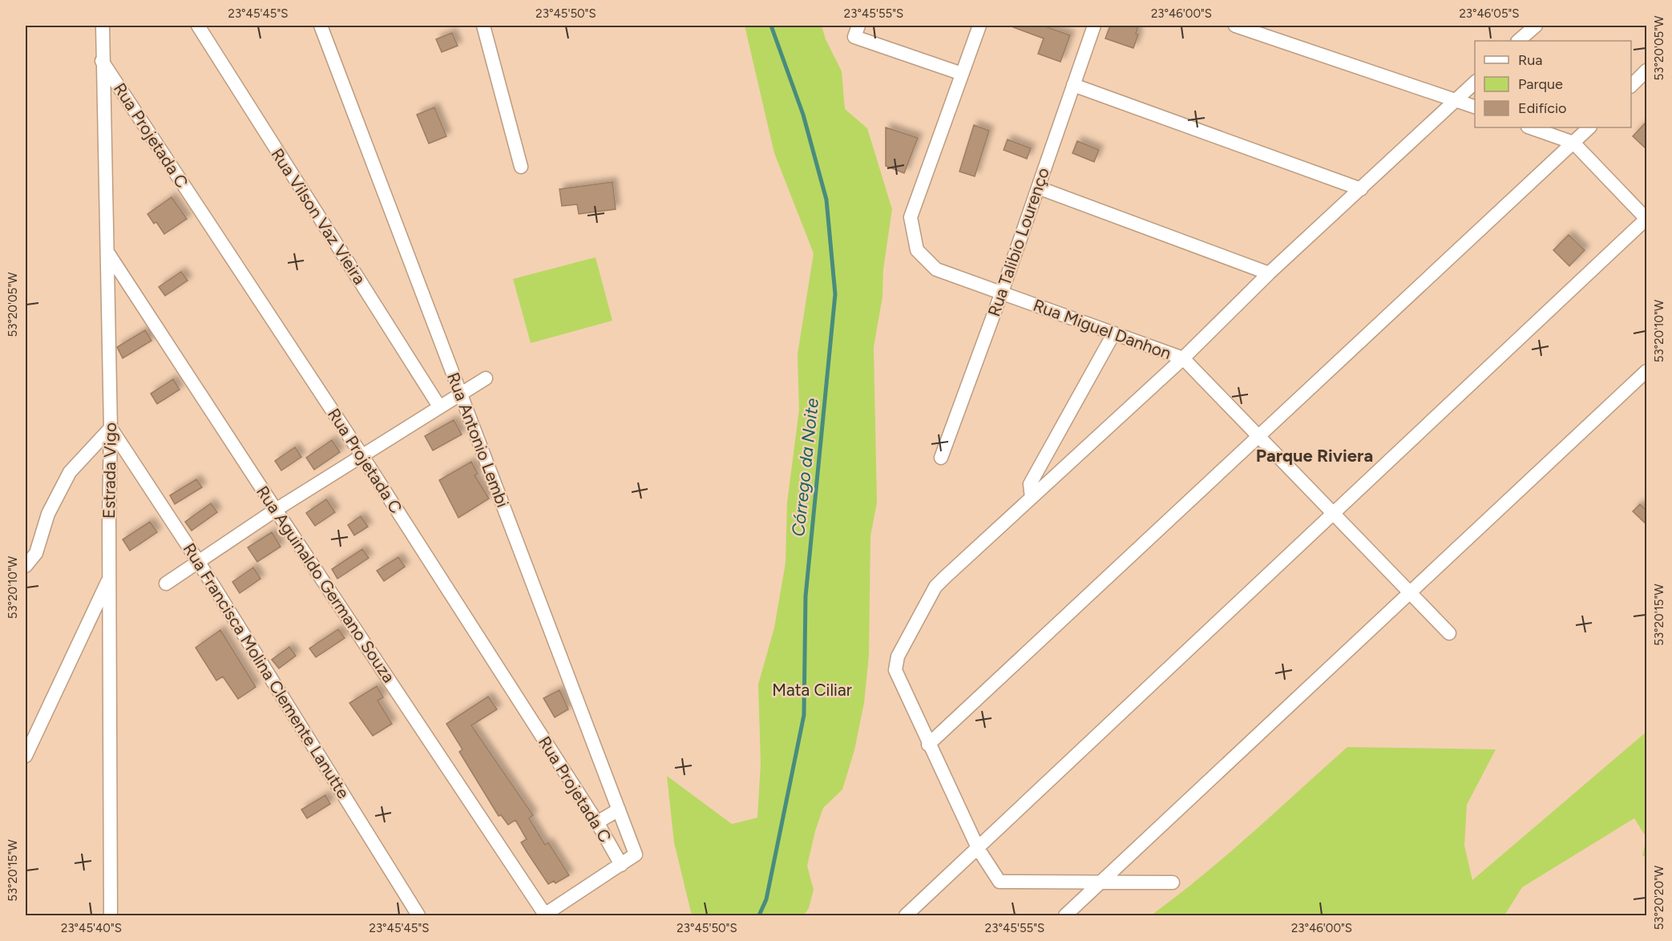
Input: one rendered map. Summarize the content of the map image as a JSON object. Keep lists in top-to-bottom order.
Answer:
{
  "streets": {
    "street": [
      "Rua Projetada C",
      "Rua Vilson Vaz Vieira",
      "Rua Talibio Lourenço",
      "Rua Miguel Danhon",
      "Rua Antonio Lembi",
      "Estrada Vigo",
      "Rua Aguinaldo Germano Souza",
      "Rua Francisca Molina Clemente Lanutte"
    ]
  },
  "crossings": [
    ["Rua Projetada C", "Rua Antonio Lembi"],
    ["Rua Projetada C", "Estrada Vigo"],
    ["Rua Talibio Lourenço", "Rua Miguel Danhon"],
    ["Estrada Vigo", "Rua Aguinaldo Germano Souza"],
    ["Estrada Vigo", "Rua Francisca Molina Clemente Lanutte"]
  ],
  "districts": ["Parque Riviera"],
  "water": ["Córrego da Noite"],
  "parks": ["Mata Ciliar"],
  "legend": ["Rua", "Parque", "Edifício"],
  "coordinates": [
    "23°45'45\"S",
    "23°45'50\"S",
    "23°45'55\"S",
    "23°46'00\"S",
    "23°46'05\"S",
    "53°20'05\"W",
    "53°20'10\"W",
    "53°20'15\"W",
    "53°20'20\"W",
    "23°45'40\"S"
  ]
}
